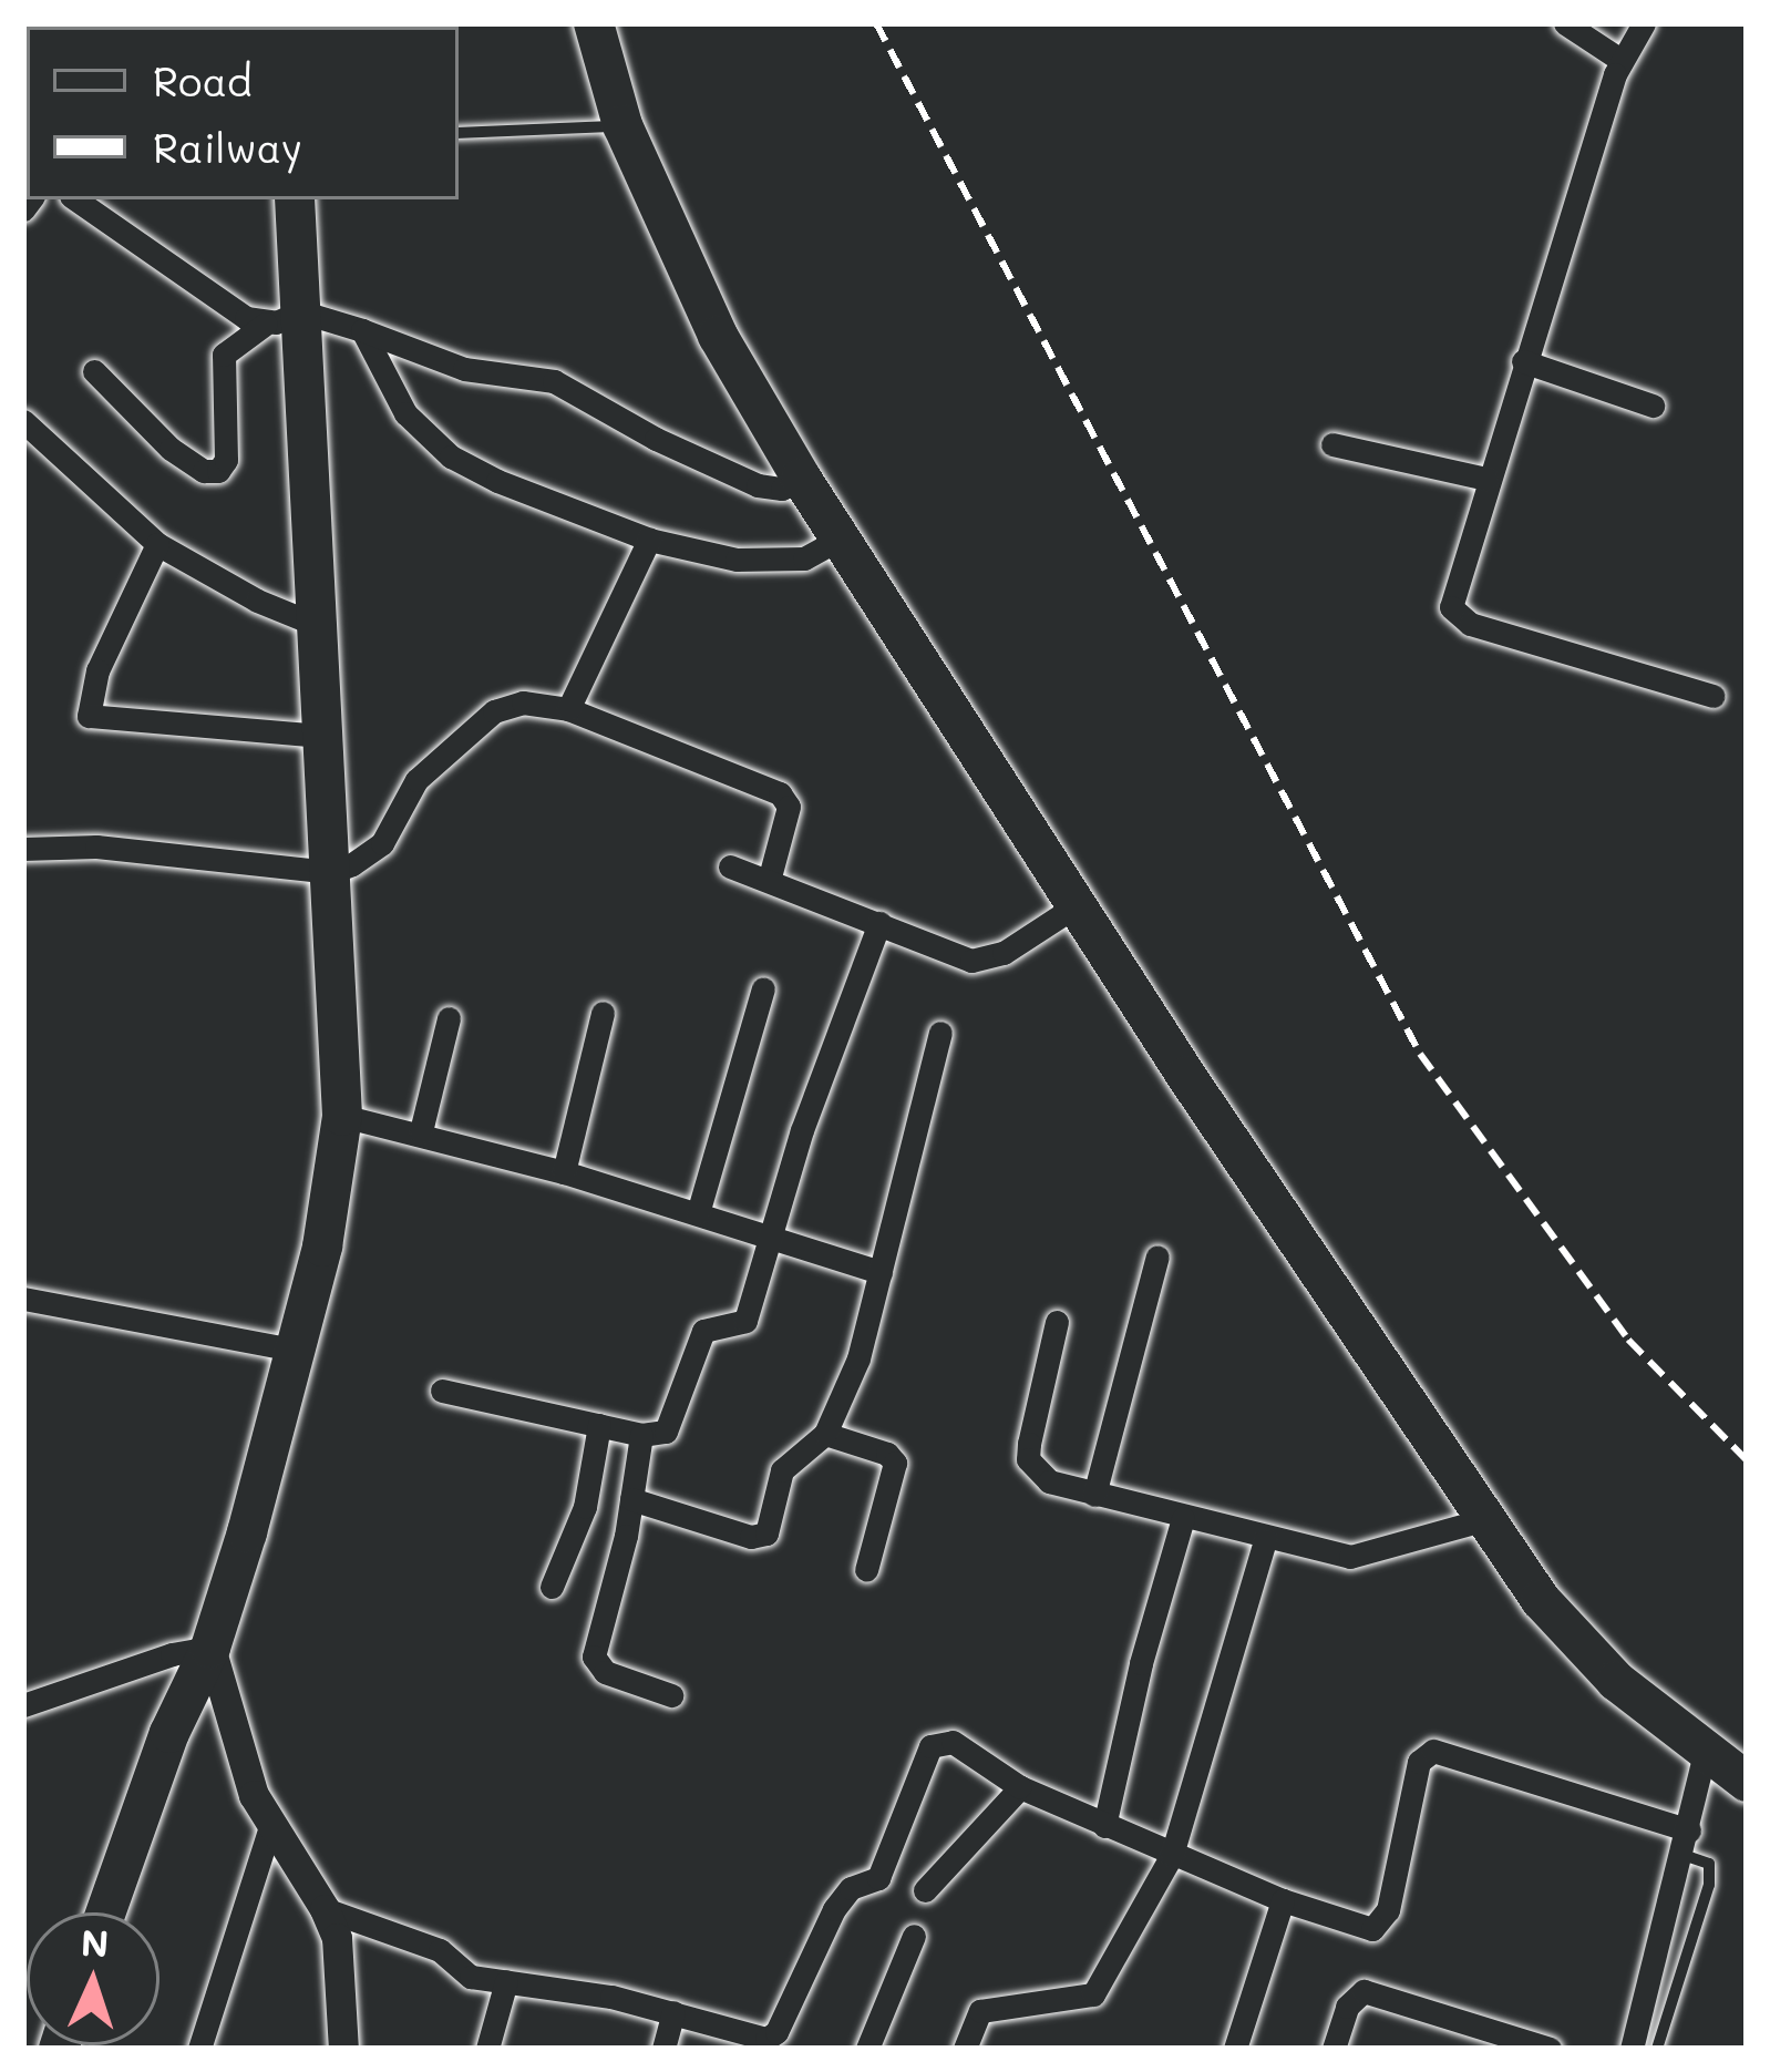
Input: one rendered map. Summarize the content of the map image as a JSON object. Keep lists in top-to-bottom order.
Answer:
{
  "legend": ["Road", "Railway"],
  "north": "top"
}
